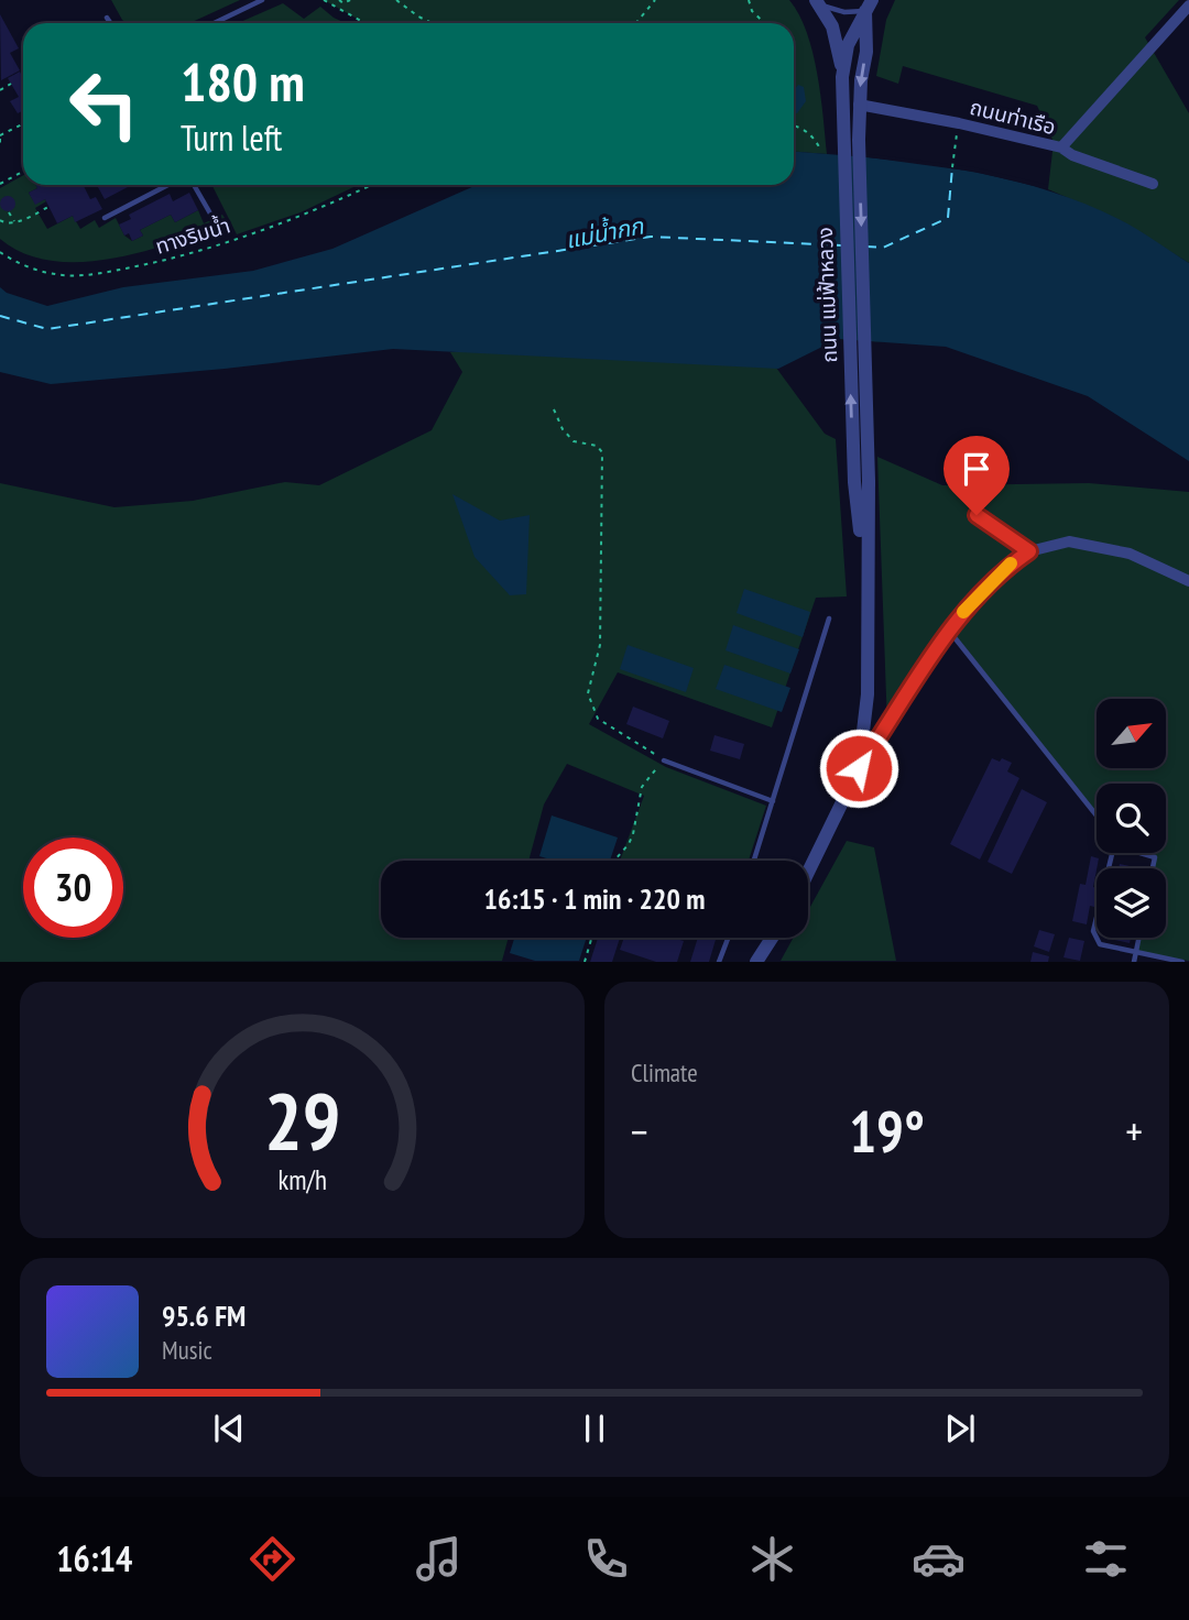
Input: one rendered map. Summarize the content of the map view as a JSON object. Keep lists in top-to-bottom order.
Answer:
{
  "streets": {
    "street": ["ถนนท่าเรือ", "ถนน แม่ฟ้าหลวง"],
    "path": ["ทางริมน้ำ"]
  },
  "crossings": [
    ["ถนนท่าเรือ", "ถนน แม่ฟ้าหลวง"]
  ],
  "water": ["แม่น้ำกก"],
  "north": "top right",
  "page": {
    "turn": ["180 m", "Turn left"],
    "limit": "30",
    "trip": "16:15 · 1 min · 220 m",
    "tile": "Climate",
    "heat": ["−", "19°", "+"],
    "song": ["95.6 FM", "Music"],
    "tabs": "16:14",
    "gauge": ["29", "km/h"]
  }
}
